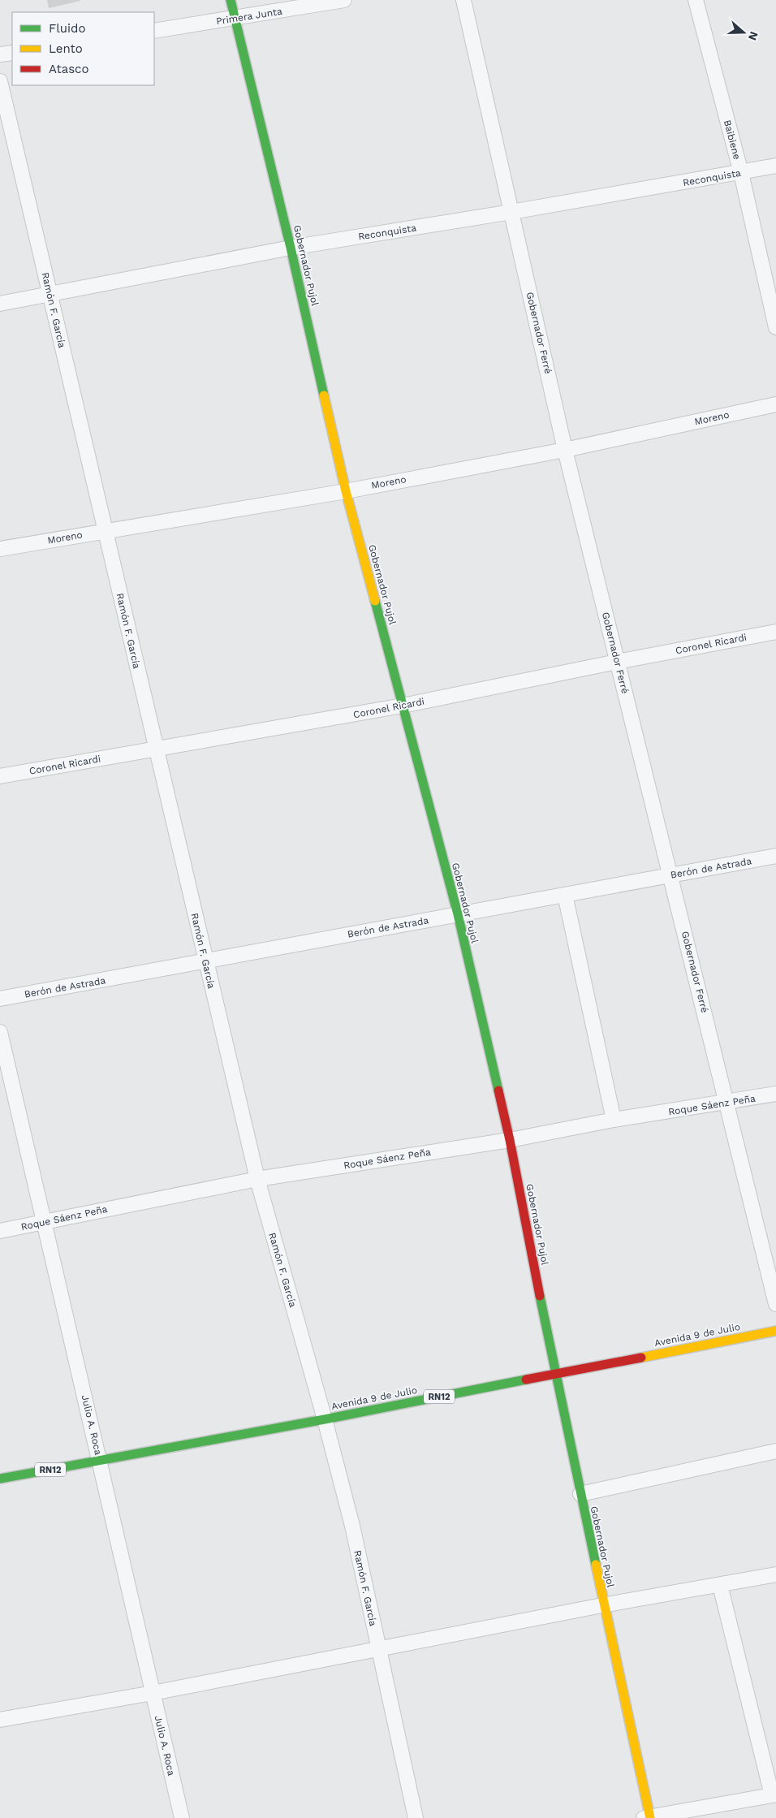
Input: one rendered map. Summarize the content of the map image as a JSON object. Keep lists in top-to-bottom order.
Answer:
{
  "streets": {
    "main road": ["Gobernador Pujol", "Avenida 9 de Julio", "RN12"],
    "street": [
      "Primera Junta",
      "Baibiene",
      "Reconquista",
      "Ramón F. García",
      "Gobernador Ferré",
      "Moreno",
      "Coronel Ricardi",
      "Berón de Astrada",
      "Roque Sáenz Peña",
      "Julio A. Roca"
    ]
  },
  "crossings": [
    ["Primera Junta", "Gobernador Pujol"],
    ["Baibiene", "Reconquista"],
    ["Reconquista", "Gobernador Pujol"],
    ["Reconquista", "Ramón F. García"],
    ["Reconquista", "Gobernador Ferré"],
    ["Gobernador Pujol", "Moreno"],
    ["Gobernador Pujol", "Coronel Ricardi"],
    ["Gobernador Pujol", "Berón de Astrada"],
    ["Gobernador Pujol", "Roque Sáenz Peña"],
    ["Gobernador Pujol", "Avenida 9 de Julio"],
    ["Ramón F. García", "Moreno"],
    ["Ramón F. García", "Coronel Ricardi"],
    ["Ramón F. García", "Berón de Astrada"],
    ["Ramón F. García", "Roque Sáenz Peña"],
    ["Ramón F. García", "Avenida 9 de Julio"],
    ["Gobernador Ferré", "Moreno"],
    ["Gobernador Ferré", "Coronel Ricardi"],
    ["Gobernador Ferré", "Berón de Astrada"],
    ["Gobernador Ferré", "Roque Sáenz Peña"],
    ["Roque Sáenz Peña", "Julio A. Roca"],
    ["Avenida 9 de Julio", "Julio A. Roca"]
  ],
  "legend": ["Fluido", "Lento", "Atasco"],
  "north": "right"
}
